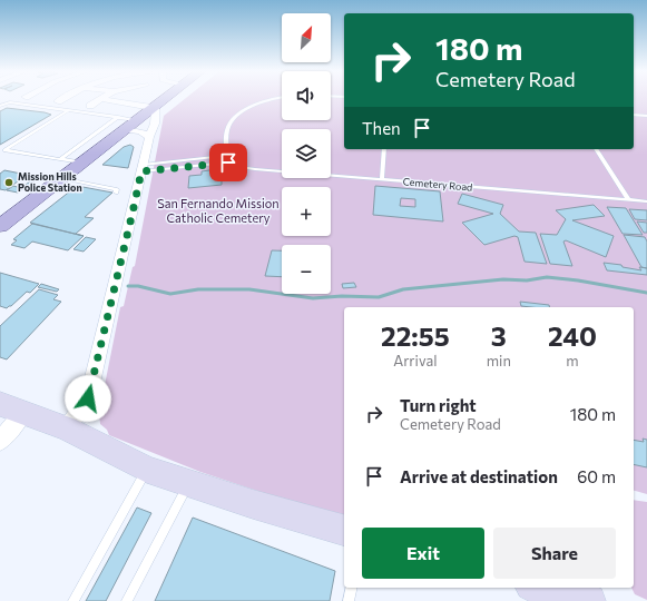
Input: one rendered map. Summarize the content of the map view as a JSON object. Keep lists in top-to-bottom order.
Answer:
{
  "streets": {
    "lane": ["Cemetery Road"]
  },
  "parks": ["San Fernando Mission Catholic Cemetery"],
  "places": ["Mission Hills Police Station"],
  "north": "top right",
  "page": {
    "map_buttons": ["+", "−"],
    "turn": ["180 m", "Cemetery Road"],
    "then": "Then",
    "eta": [
      "22:55",
      "Arrival",
      "3",
      "min",
      "240",
      "m"
    ],
    "list": [
      {
        "name": "Turn right",
        "note": "Cemetery Road",
        "value": "180 m"
      },
      {
        "name": "Arrive at destination",
        "value": "60 m"
      }
    ],
    "buttons": ["Exit", "Share"]
  }
}
